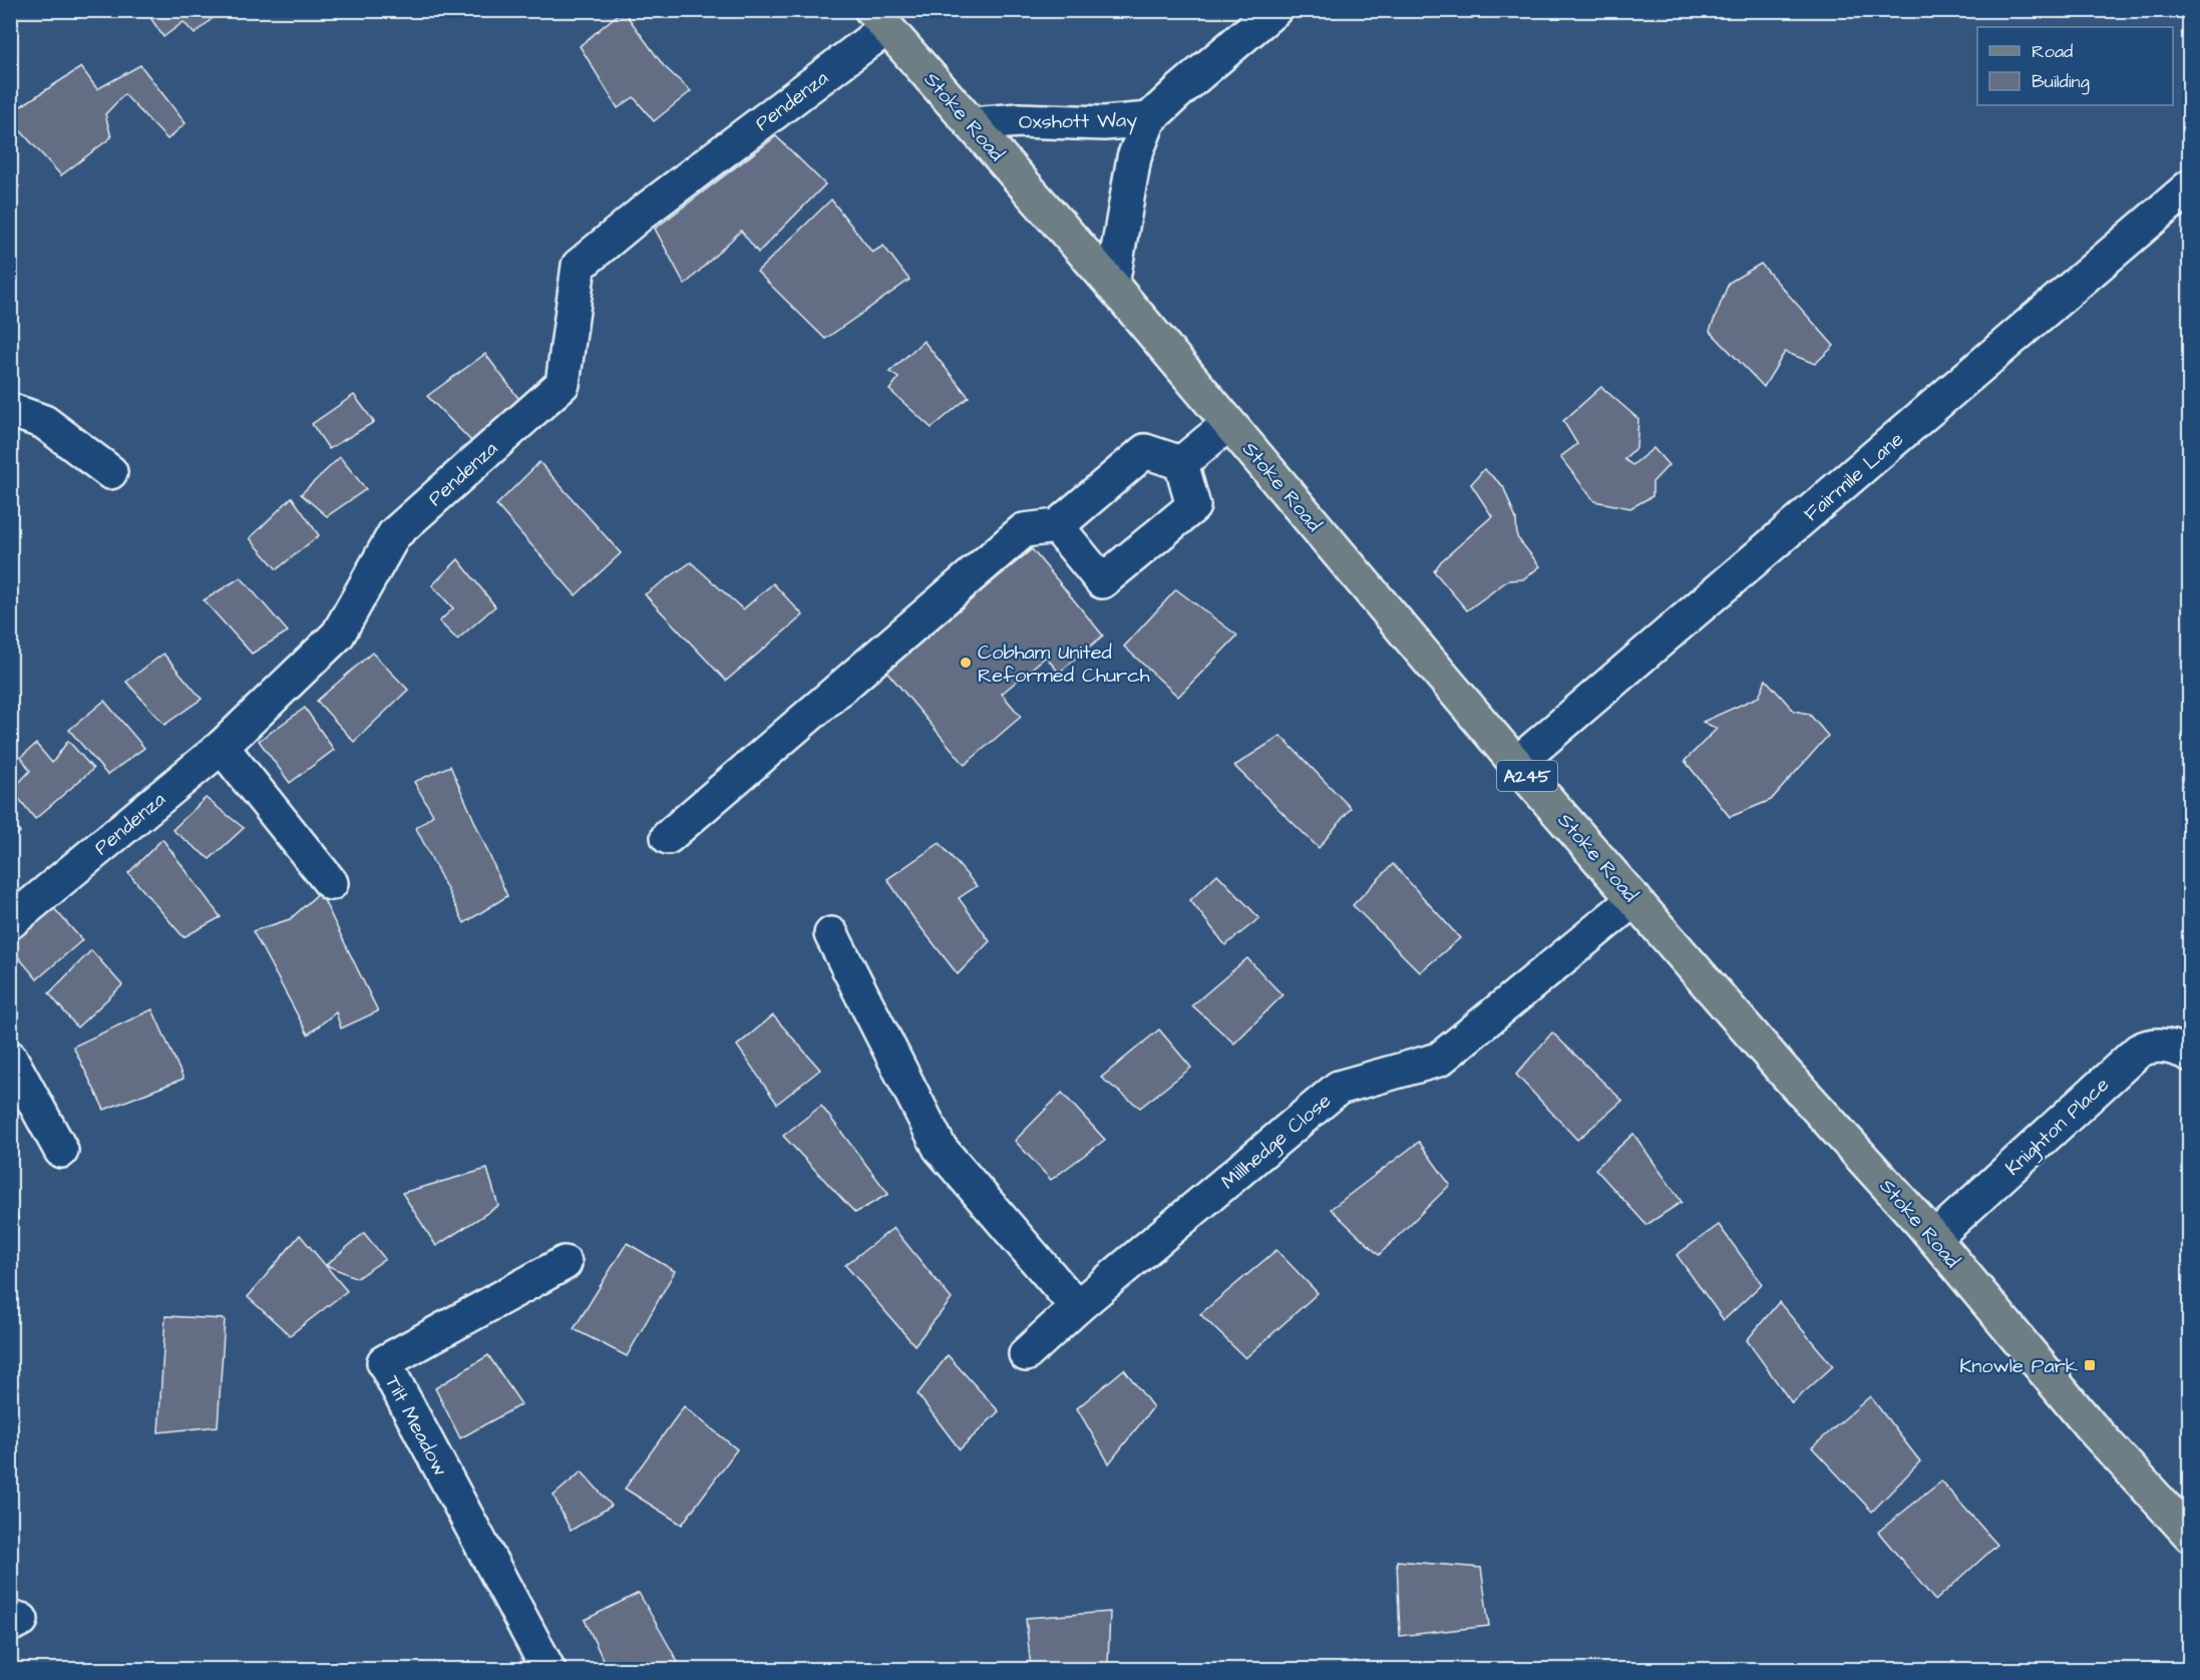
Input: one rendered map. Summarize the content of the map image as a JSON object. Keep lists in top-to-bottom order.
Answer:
{
  "streets": {
    "main road": ["Stoke Road", "A245"],
    "street": [
      "Pendenza",
      "Oxshott Way",
      "Fairmile Lane",
      "Knighton Place",
      "Millhedge Close",
      "Tilt Meadow"
    ]
  },
  "crossings": [
    ["Pendenza", "Stoke Road"],
    ["Stoke Road", "Oxshott Way"],
    ["Stoke Road", "Fairmile Lane"],
    ["Stoke Road", "Knighton Place"],
    ["Stoke Road", "Millhedge Close"]
  ],
  "places": {
    "other": ["Cobham United Reformed Church"],
    "transit": ["Knowle Park"]
  },
  "legend": ["Road", "Building"]
}
